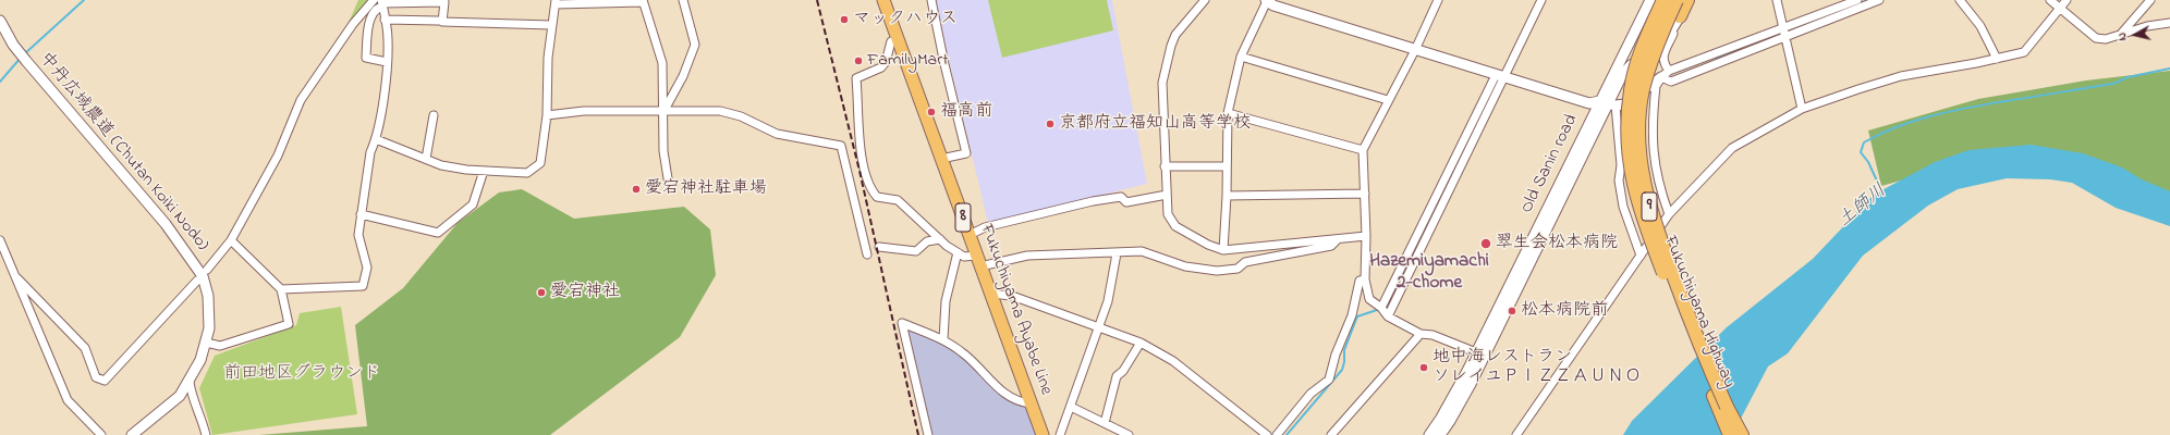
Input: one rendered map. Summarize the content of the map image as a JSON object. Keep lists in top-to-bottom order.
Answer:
{
  "streets": {
    "highway": ["9", "Fukuchiyama Highway"],
    "main road": ["8", "Fukuchiyama Ayabe Line"],
    "street": ["中丹広域農道 (Chutan Koiki Nodo)", "Old Sanin road"]
  },
  "crossings": [
    ["9", "Fukuchiyama Highway"]
  ],
  "districts": ["Hazemiyamachi 2-chome"],
  "water": ["土師川"],
  "parks": ["前田地区グラウンド"],
  "places": [
    "マックハウス",
    "FamilyMart",
    "福高前",
    "京都府立福知山高等学校",
    "愛宕神社駐車場",
    "翠生会松本病院",
    "愛宕神社",
    "松本病院前",
    "地中海レストラン ソレイユＰＩＺＺＡＵＮＯ"
  ],
  "north": "left"
}
